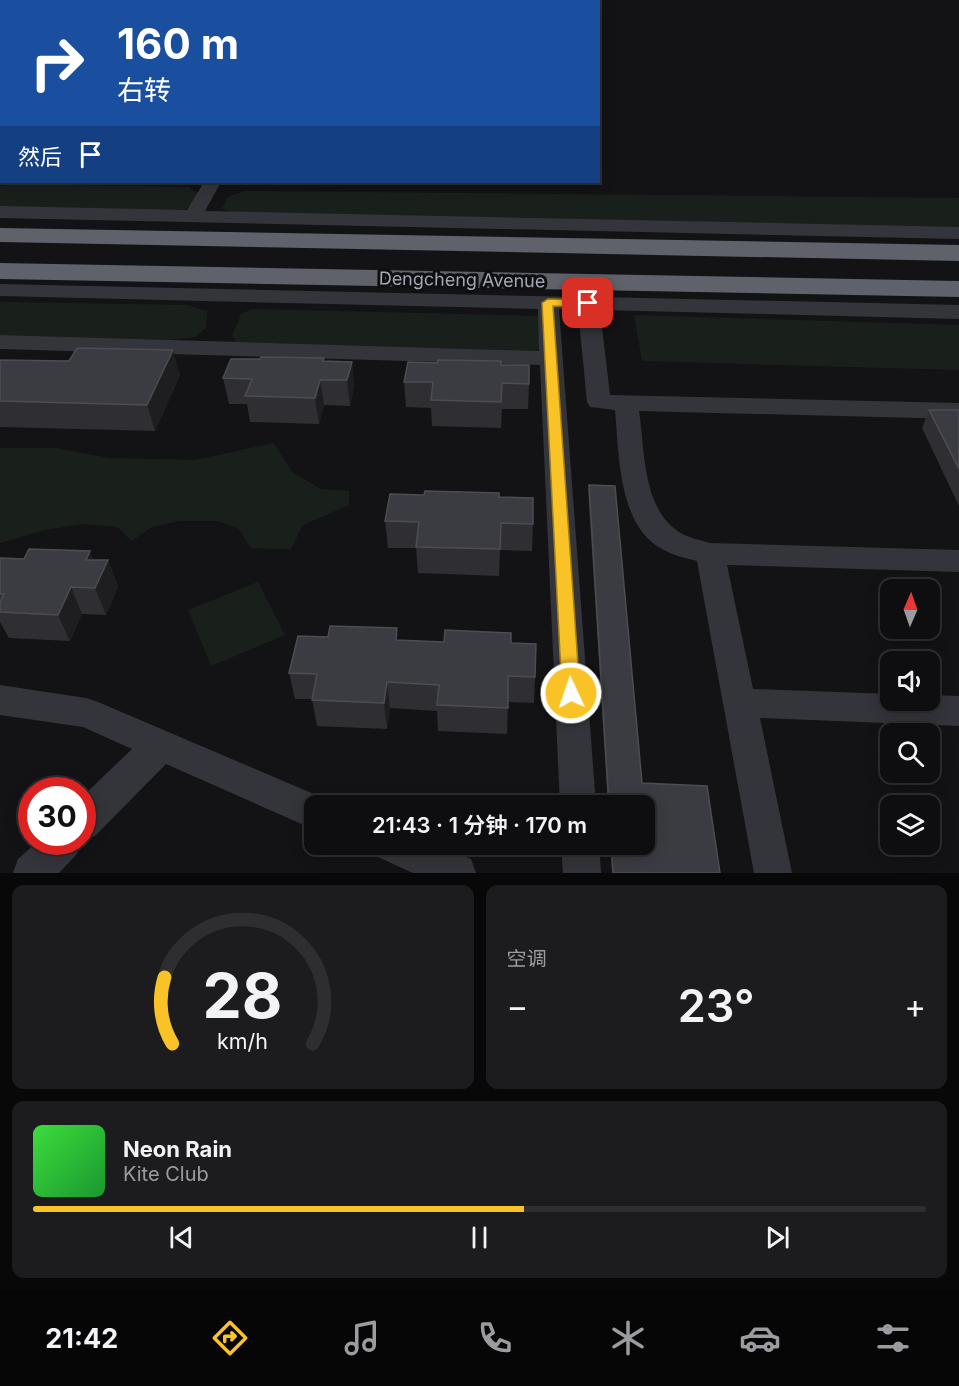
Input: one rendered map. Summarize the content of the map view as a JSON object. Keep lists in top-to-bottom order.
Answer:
{
  "streets": {
    "highway": ["Dengcheng Avenue"]
  },
  "north": "top",
  "page": {
    "turn": ["160 m", "右转"],
    "then": "然后",
    "limit": "30",
    "trip": "21:43 · 1 分钟 · 170 m",
    "tile": "空调",
    "heat": ["−", "23°", "+"],
    "song": ["Neon Rain", "Kite Club"],
    "tabs": "21:42",
    "gauge": ["28", "km/h"]
  }
}
